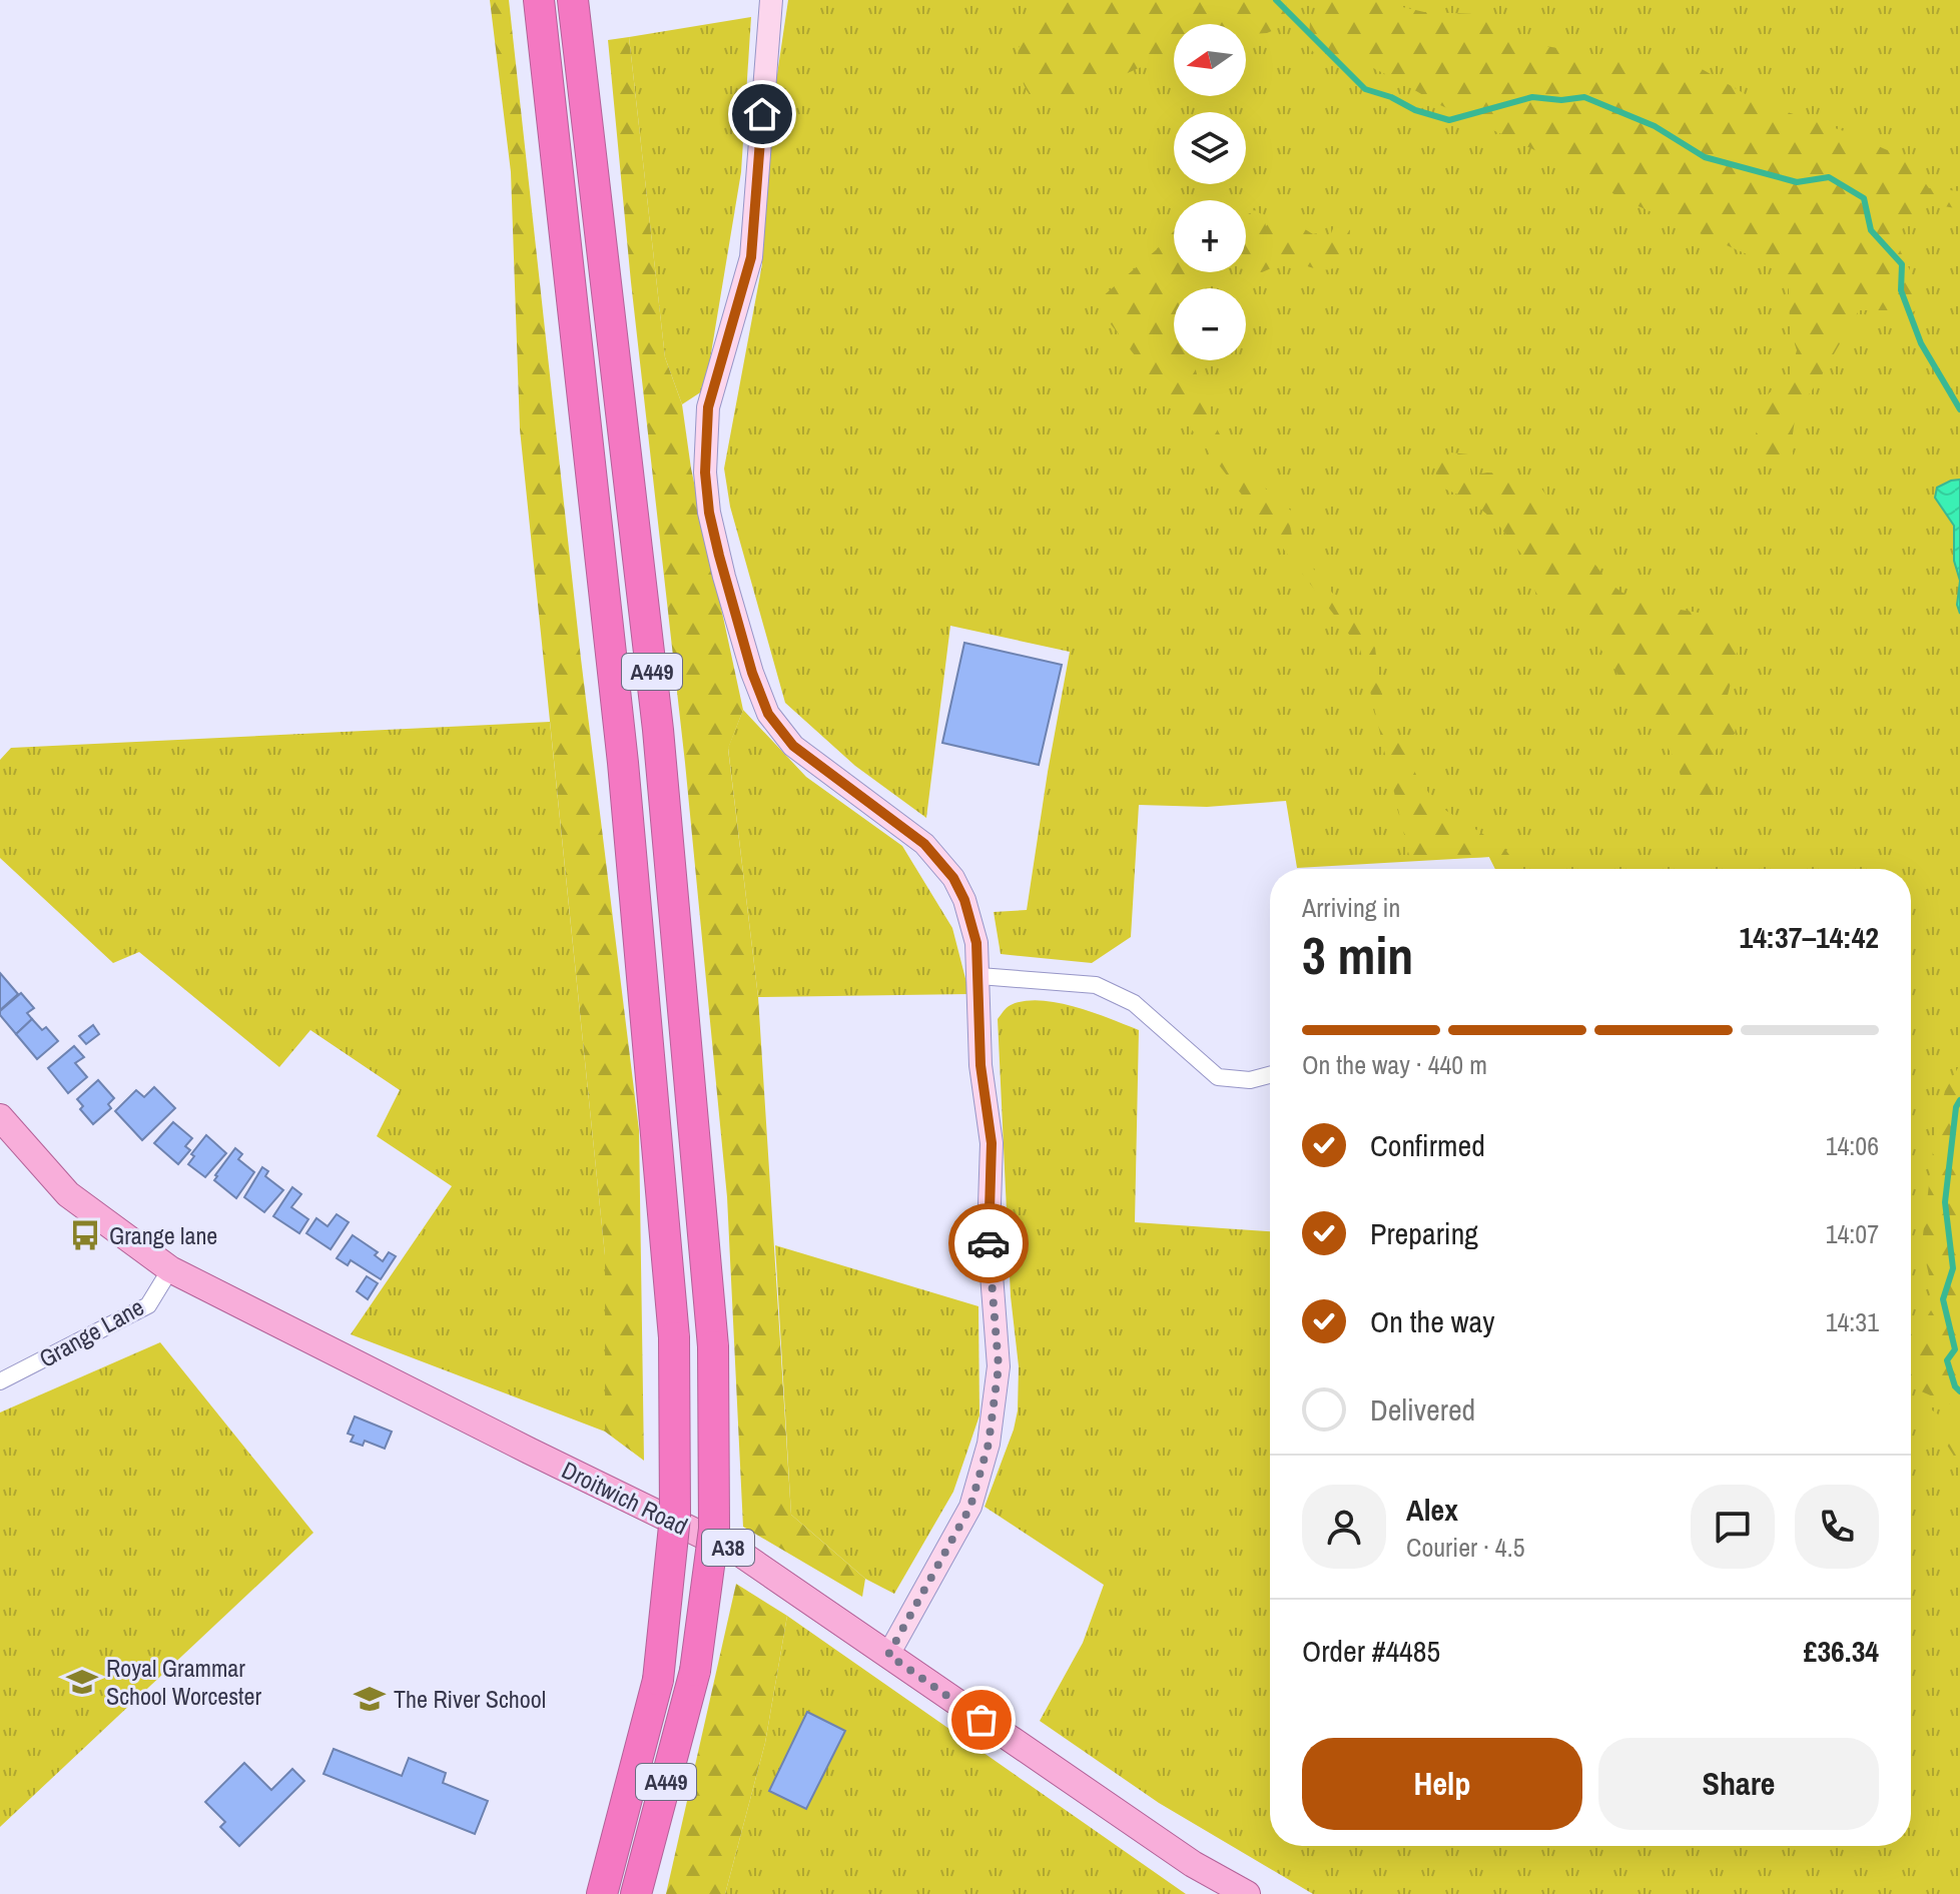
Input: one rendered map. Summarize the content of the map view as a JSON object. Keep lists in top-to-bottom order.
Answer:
{
  "streets": {
    "highway": ["A449"],
    "main road": ["Droitwich Road", "A38"],
    "street": ["Grange Lane"]
  },
  "crossings": [
    ["Grange Lane", "Droitwich Road"]
  ],
  "places": {
    "bus stop": ["Grange lane"],
    "school or university": ["Royal Grammar School Worcester", "The River School"]
  },
  "north": "left",
  "page": {
    "map_buttons": ["+", "−"],
    "heading": ["3 min", "Arriving in", "14:37–14:42"],
    "panel": [
      "Alex",
      "Courier · 4.5",
      "Order #4485",
      "£36.34"
    ],
    "bar": "On the way · 440 m",
    "list": [
      ["Confirmed", "14:06"],
      ["Preparing", "14:07"],
      ["On the way", "14:31"],
      "Delivered"
    ],
    "buttons": ["Help", "Share"]
  }
}
